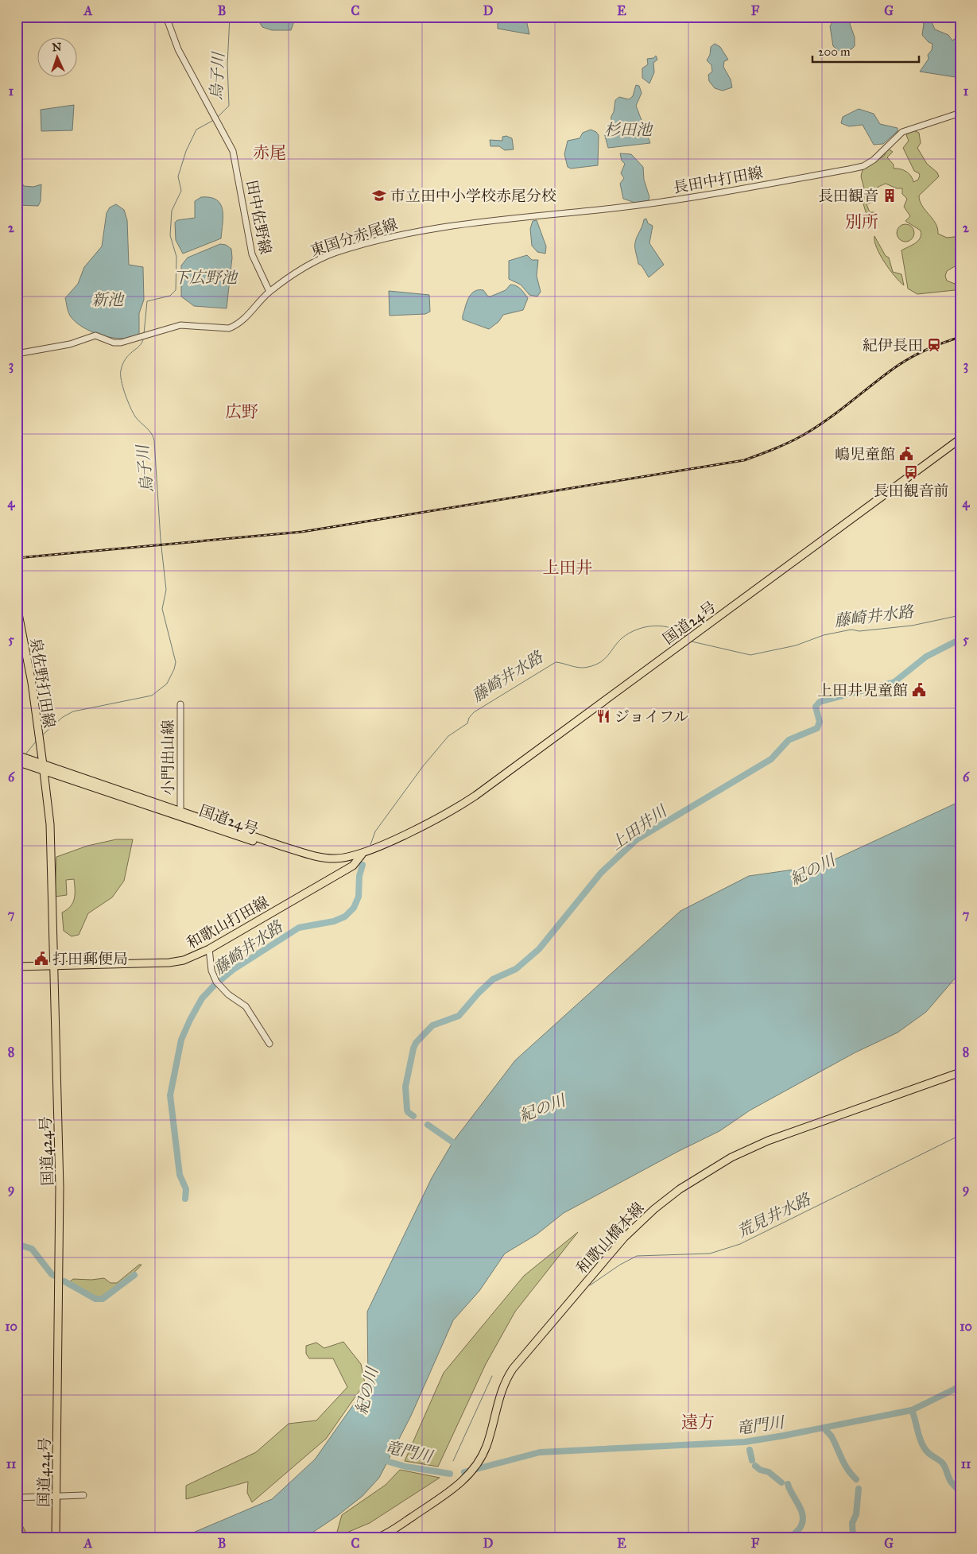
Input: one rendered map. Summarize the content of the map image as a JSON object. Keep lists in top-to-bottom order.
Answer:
{
  "streets": {
    "main road": [
      "国道24号",
      "泉佐野打田線",
      "和歌山打田線",
      "国道424号",
      "和歌山橋本線"
    ],
    "street": [
      "長田中打田線",
      "田中佐野線",
      "東国分赤尾線",
      "小門出山線"
    ]
  },
  "crossings": [
    ["長田中打田線", "東国分赤尾線"],
    ["田中佐野線", "東国分赤尾線"],
    ["国道24号", "泉佐野打田線"],
    ["国道24号", "小門出山線"],
    ["国道24号", "和歌山打田線"],
    ["国道24号", "国道424号"],
    ["泉佐野打田線", "国道424号"],
    ["和歌山打田線", "国道424号"]
  ],
  "districts": [
    "赤尾",
    "別所",
    "広野",
    "上田井",
    "遠方"
  ],
  "water": [
    "烏子川",
    "杉田池",
    "下広野池",
    "新池",
    "藤崎井水路",
    "上田井川",
    "紀の川",
    "荒見井水路",
    "竜門川"
  ],
  "places": {
    "school or university": ["市立田中小学校赤尾分校"],
    "building": ["長田観音"],
    "station": ["紀伊長田"],
    "public building": ["嶋児童館", "上田井児童館", "打田郵便局"],
    "bus stop": ["長田観音前"],
    "restaurant": ["ジョイフル"]
  },
  "scale_bar": "200 m",
  "north": "top",
  "grid": {
    "columns": [
      "A",
      "B",
      "C",
      "D",
      "E",
      "F",
      "G"
    ],
    "rows": [
      "1",
      "2",
      "3",
      "4",
      "5",
      "6",
      "7",
      "8",
      "9",
      "10",
      "11"
    ]
  }
}
